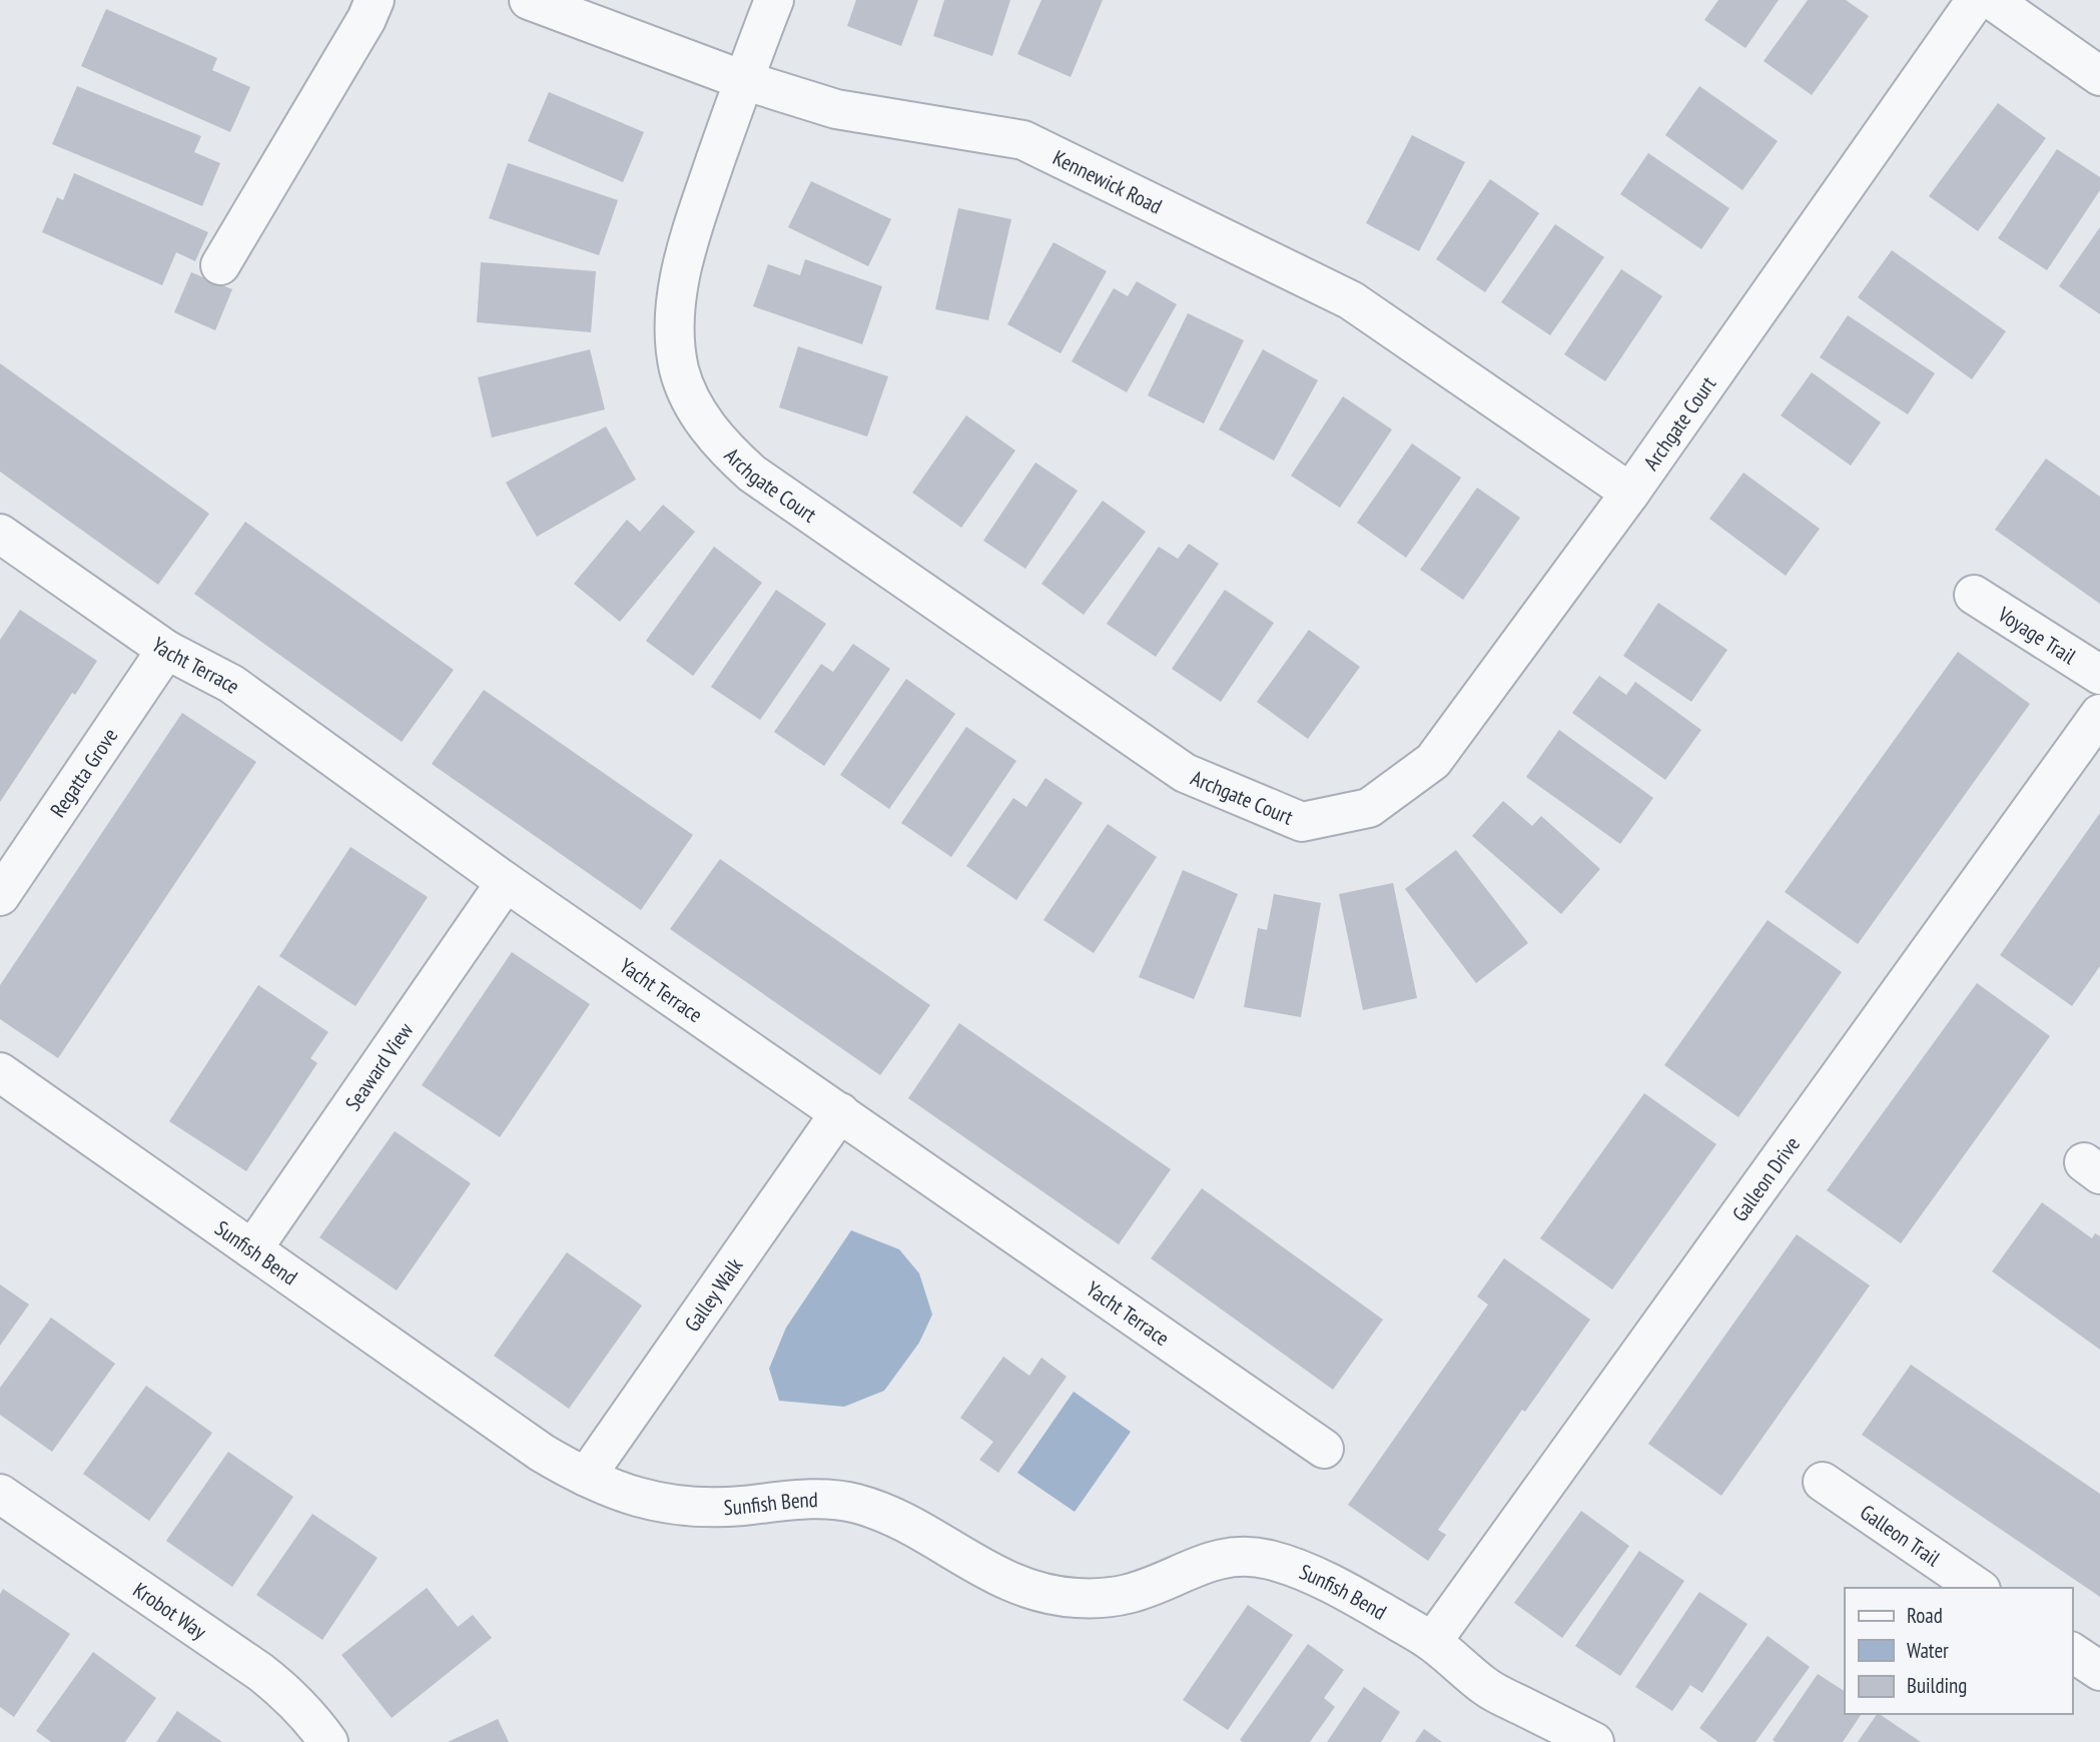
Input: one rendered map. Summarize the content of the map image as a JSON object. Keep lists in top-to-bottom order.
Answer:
{
  "streets": {
    "street": [
      "Kennewick Road",
      "Archgate Court",
      "Voyage Trail",
      "Yacht Terrace",
      "Regatta Grove",
      "Seaward View",
      "Galleon Drive",
      "Sunfish Bend",
      "Galley Walk",
      "Galleon Trail",
      "Krobot Way"
    ]
  },
  "crossings": [
    ["Kennewick Road", "Archgate Court"],
    ["Yacht Terrace", "Regatta Grove"],
    ["Yacht Terrace", "Seaward View"],
    ["Yacht Terrace", "Galley Walk"],
    ["Seaward View", "Sunfish Bend"],
    ["Galleon Drive", "Sunfish Bend"],
    ["Sunfish Bend", "Galley Walk"]
  ],
  "legend": ["Road", "Water", "Building"]
}
